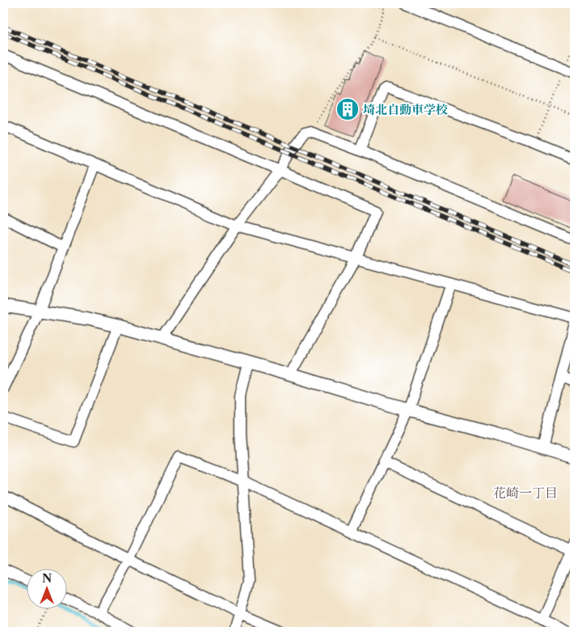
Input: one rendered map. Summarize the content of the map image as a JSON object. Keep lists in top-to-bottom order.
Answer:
{
  "districts": ["花崎一丁目"],
  "places": {
    "building": ["埼北自動車学校"]
  },
  "north": "top"
}
